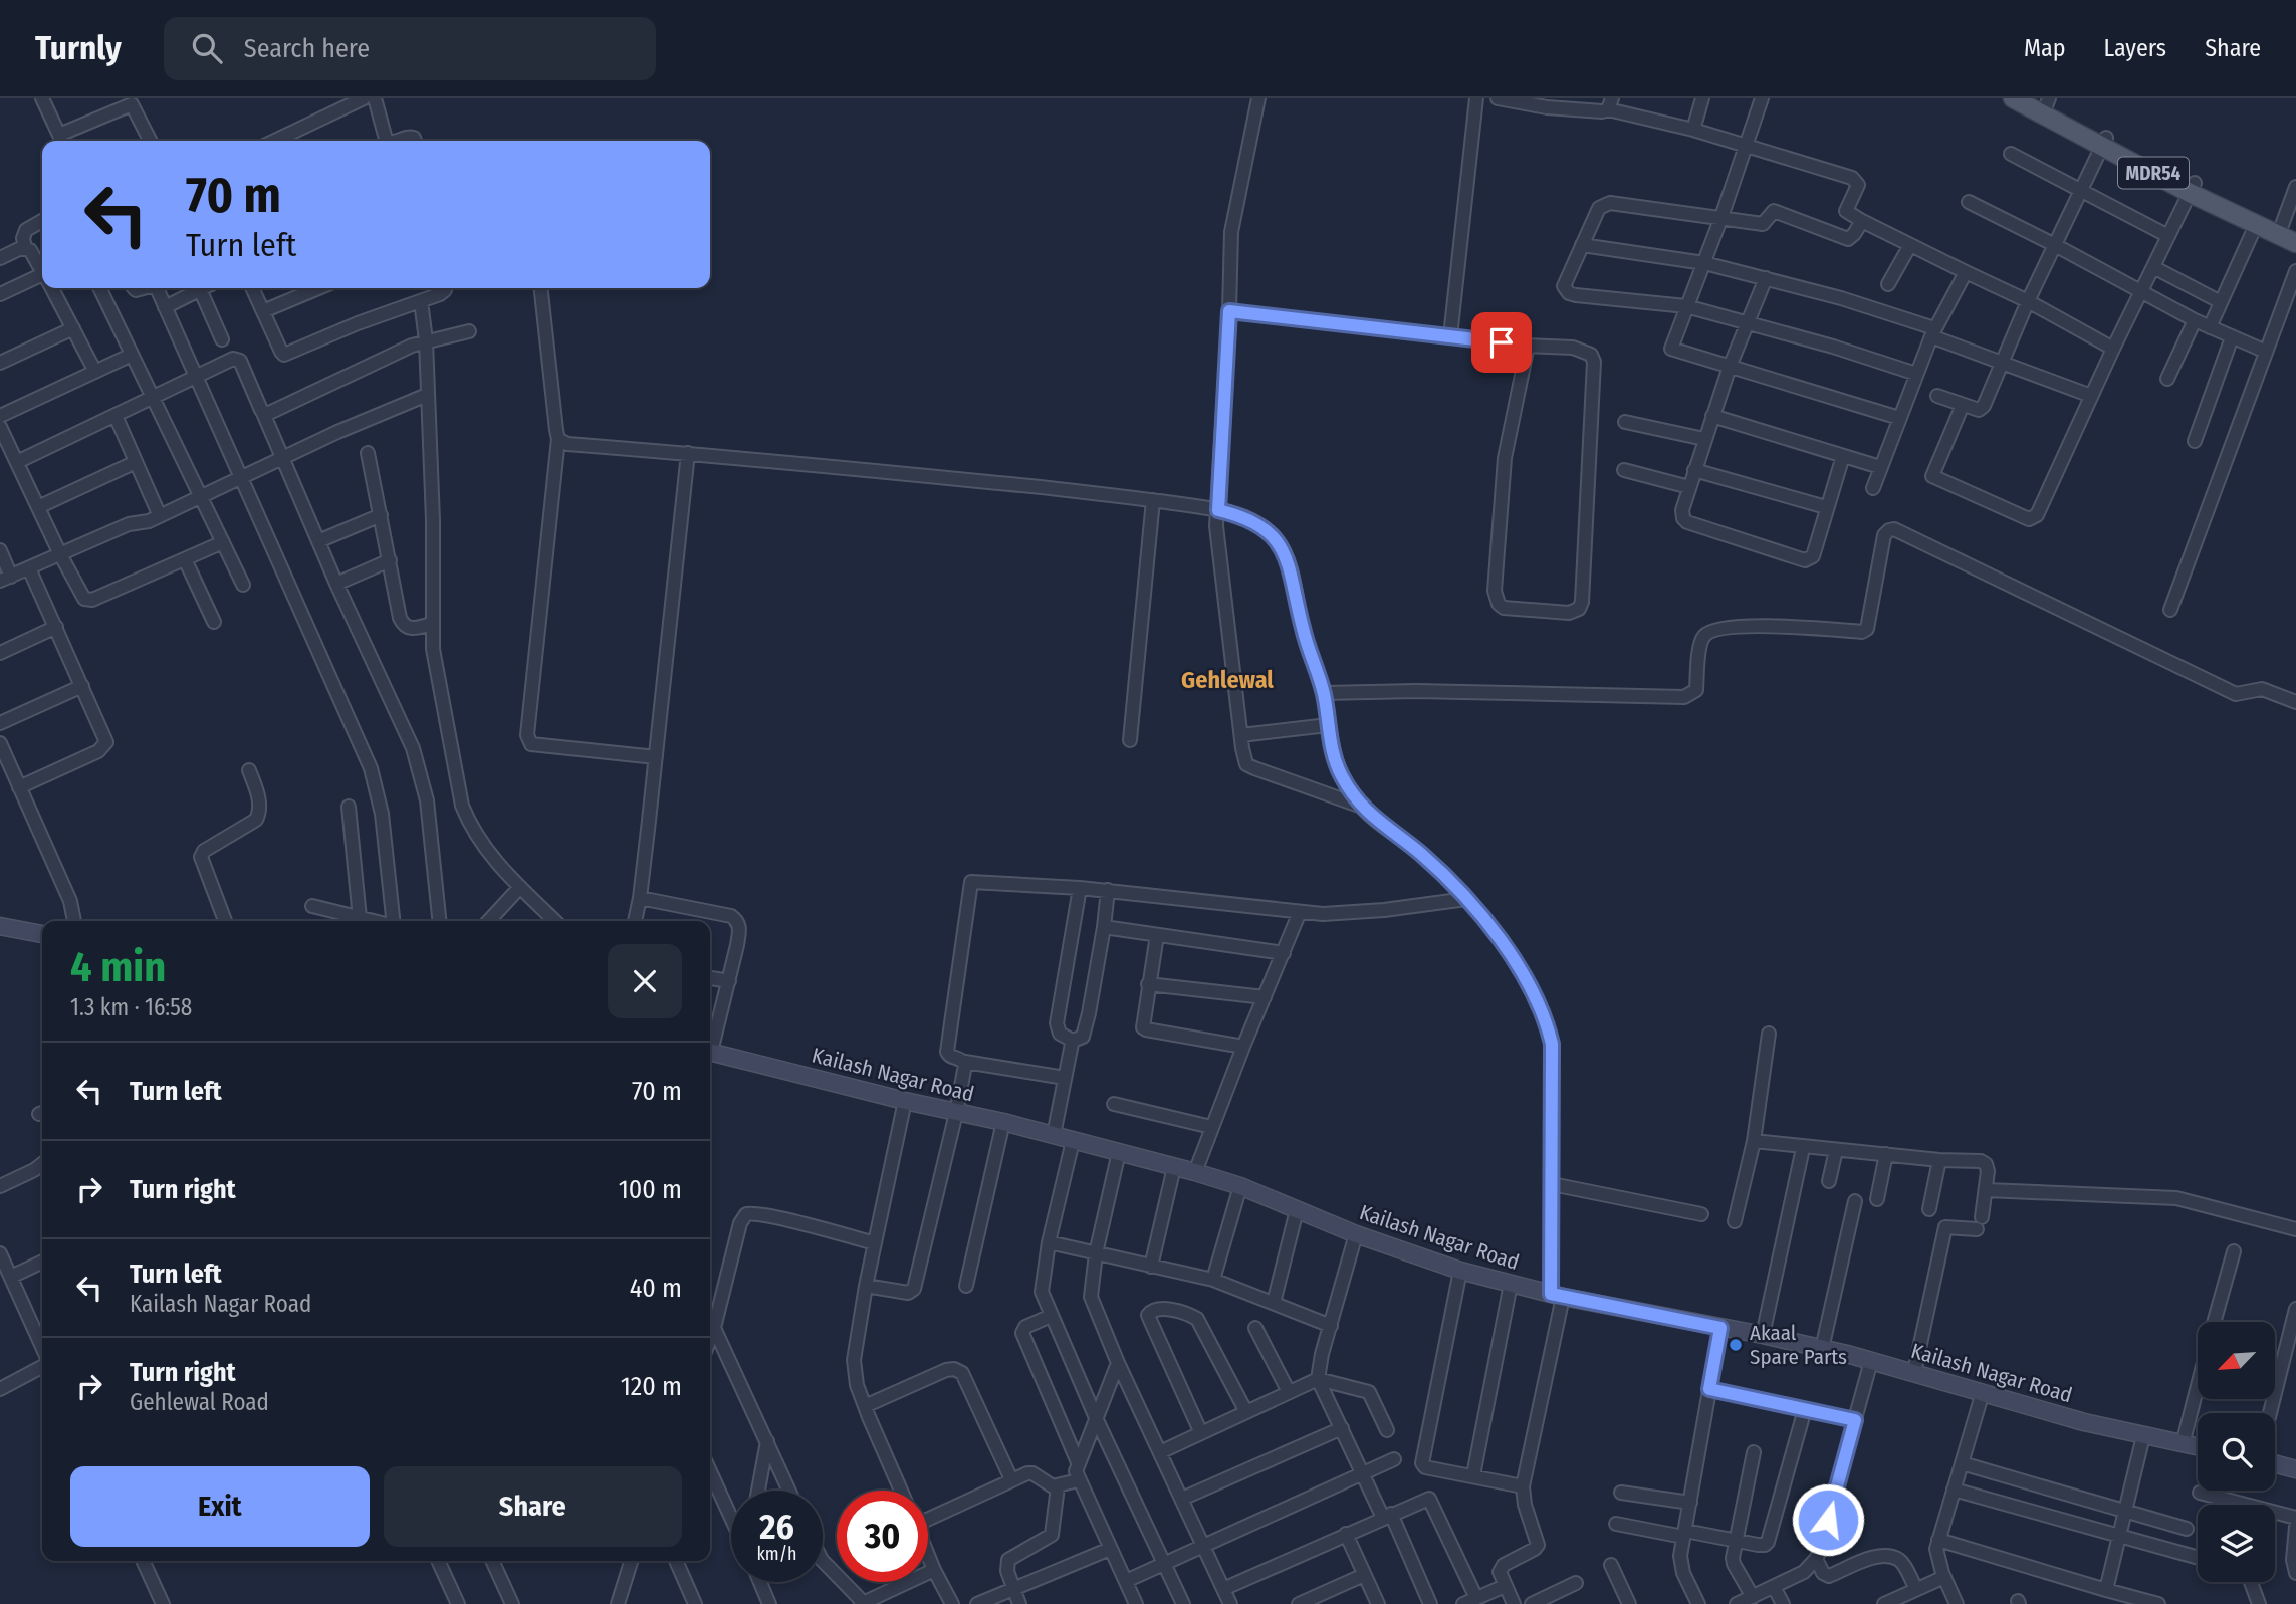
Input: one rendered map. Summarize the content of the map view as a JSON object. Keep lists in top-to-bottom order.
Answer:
{
  "streets": {
    "main road": ["MDR54"],
    "street": ["Kailash Nagar Road"]
  },
  "districts": ["Gehlewal"],
  "places": ["Akaal Spare Parts"],
  "north": "bottom left",
  "page": {
    "header": "Turnly",
    "search": "Search here",
    "nav": ["Map", "Layers", "Share"],
    "turn": ["70 m", "Turn left"],
    "heading": ["4 min", "1.3 km · 16:58"],
    "list": [
      {
        "name": "Turn left",
        "value": "70 m"
      },
      {
        "name": "Turn right",
        "value": "100 m"
      },
      {
        "name": "Turn left",
        "note": "Kailash Nagar Road",
        "value": "40 m"
      },
      {
        "name": "Turn right",
        "note": "Gehlewal Road",
        "value": "120 m"
      }
    ],
    "buttons": ["Exit", "Share"],
    "speed": "26 km/h",
    "limit": "30"
  }
}
